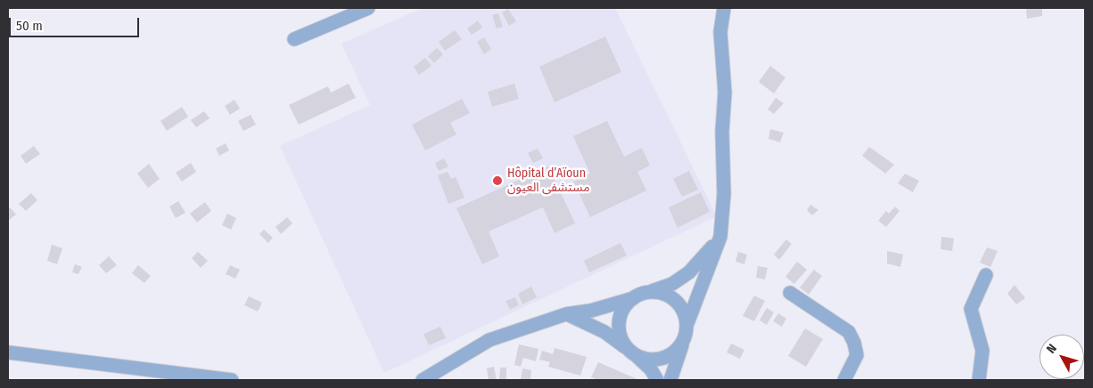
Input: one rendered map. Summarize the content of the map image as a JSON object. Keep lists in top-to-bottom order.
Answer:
{
  "places": ["Hôpital d’Aïoun مستشفى العيون"],
  "scale_bar": "50 m",
  "north": "top left"
}
